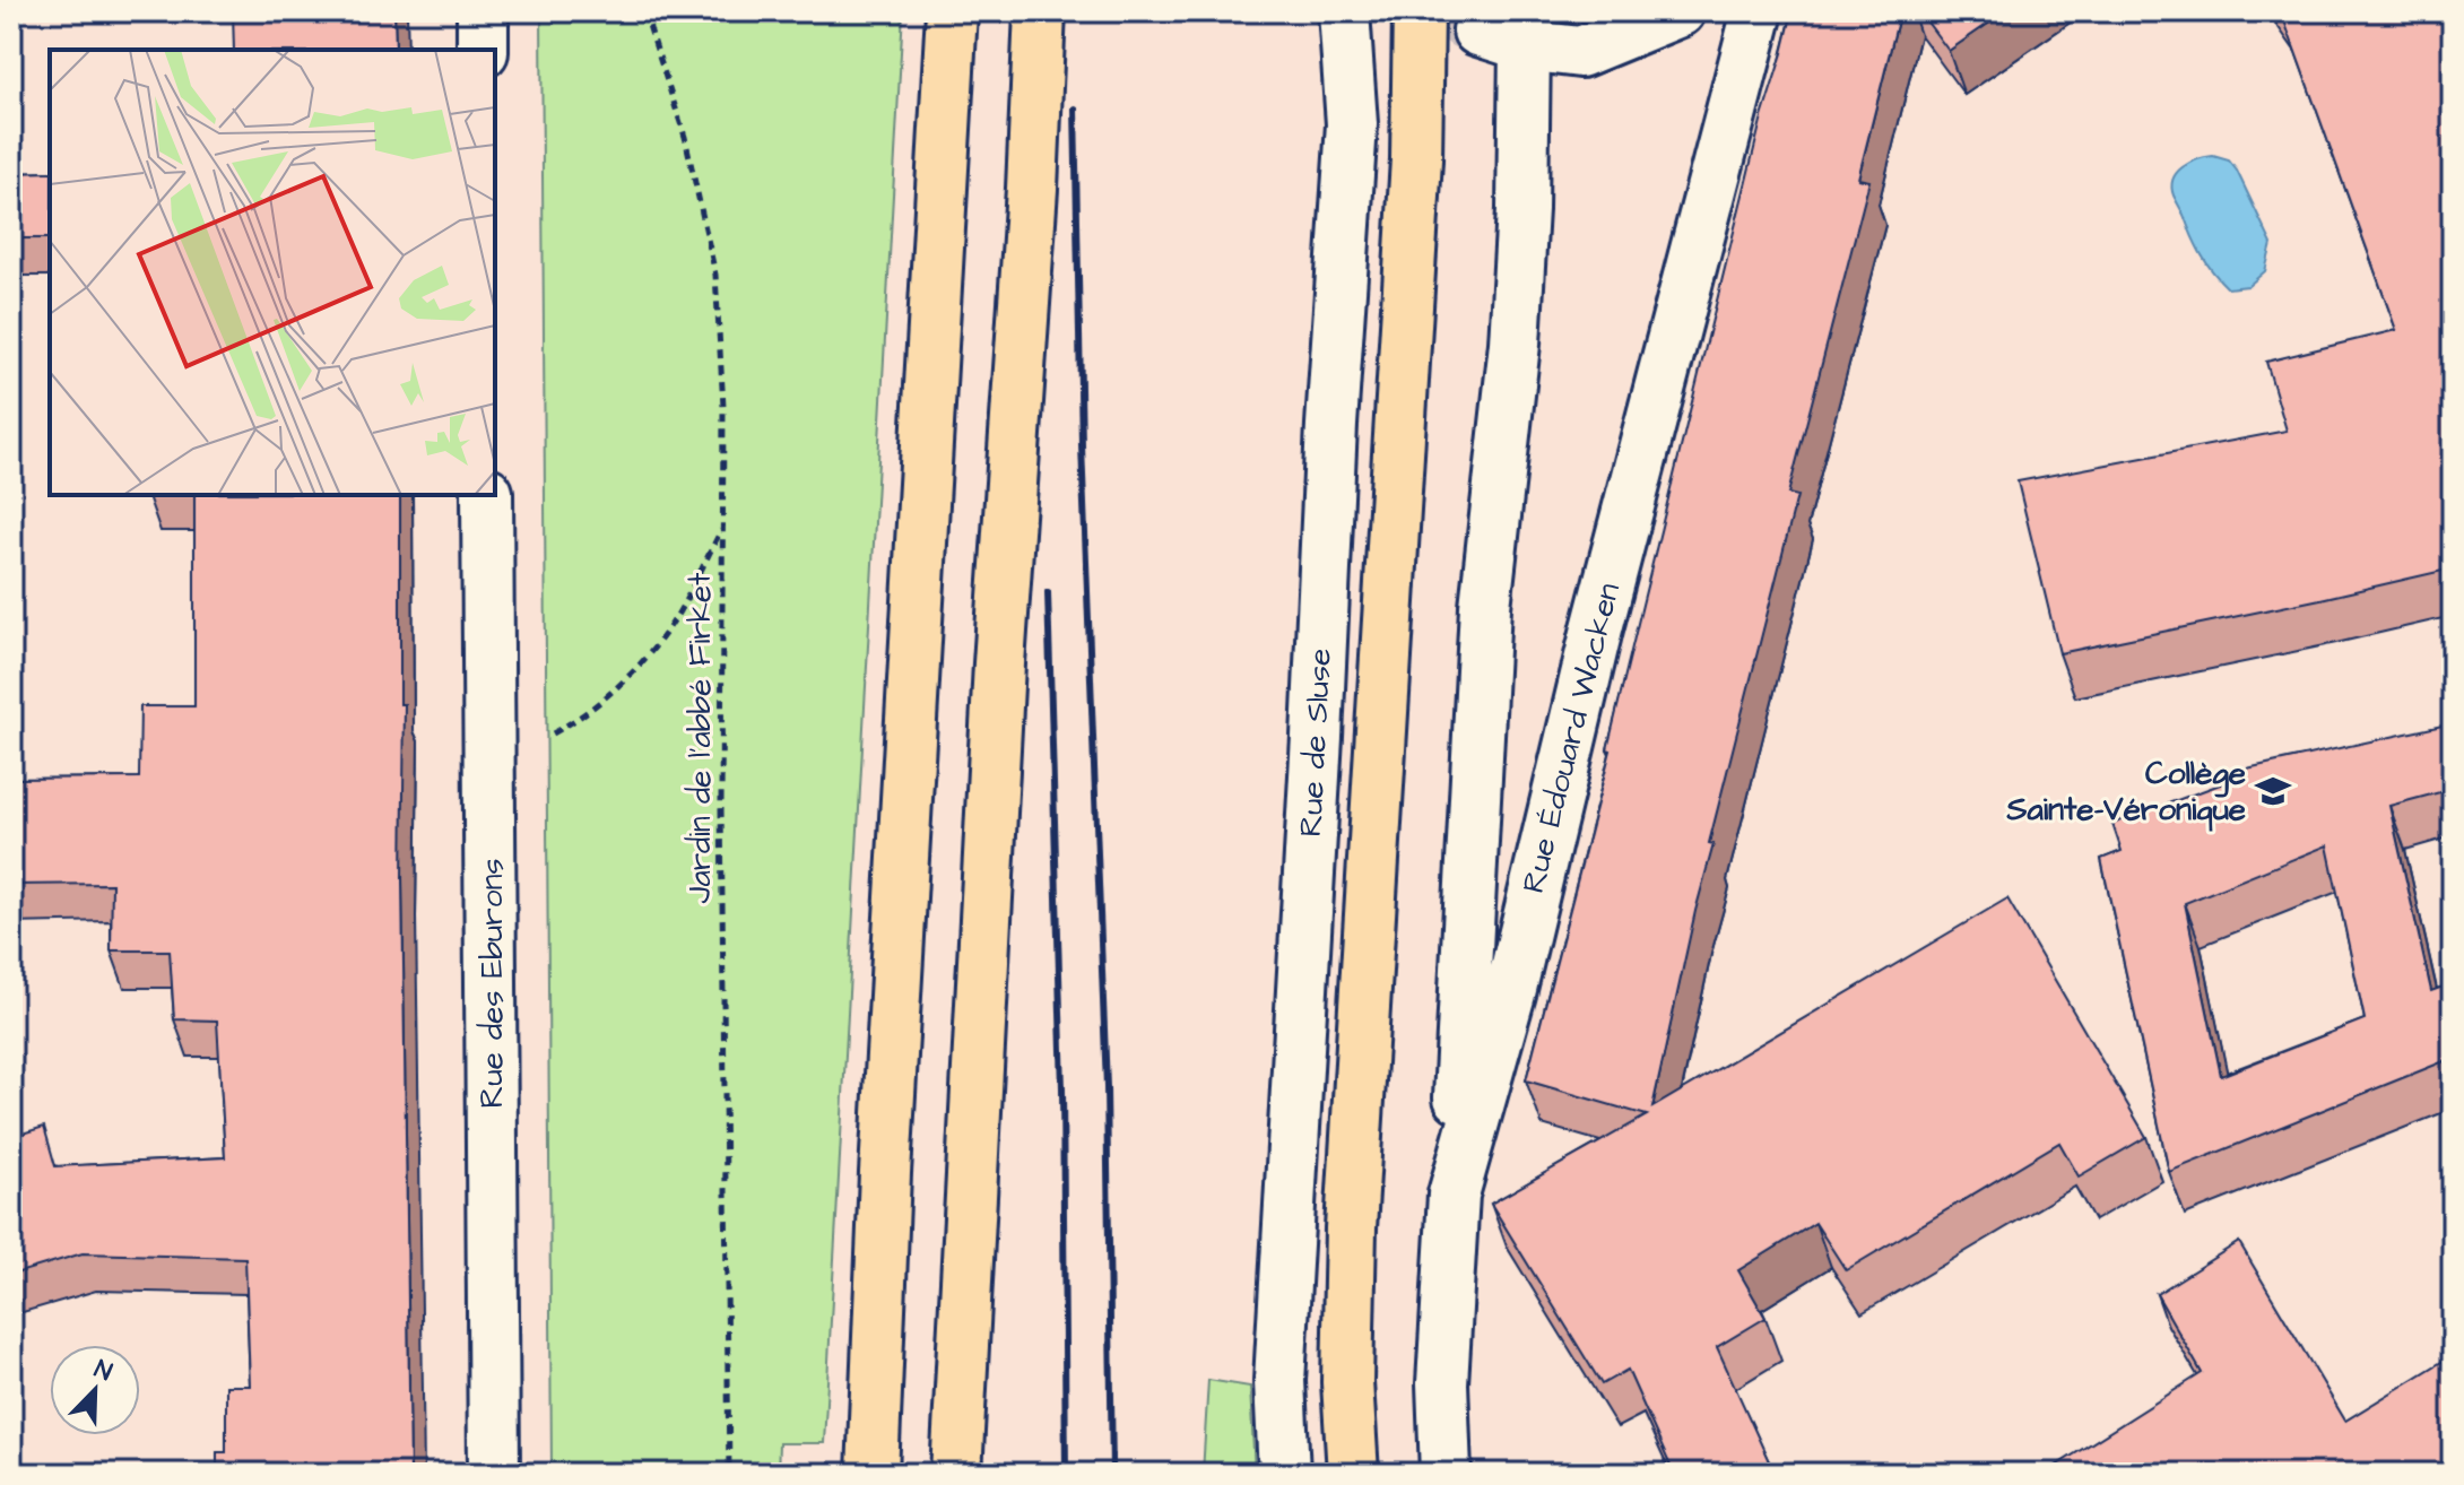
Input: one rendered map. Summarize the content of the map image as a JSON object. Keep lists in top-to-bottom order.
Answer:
{
  "streets": {
    "street": ["Rue Édouard Wacken", "Rue de Sluse", "Rue des Eburons"],
    "path": ["Jardin de l'abbé Firket"]
  },
  "places": {
    "school or university": ["Collège Sainte-Véronique"]
  },
  "north": "top right"
}
